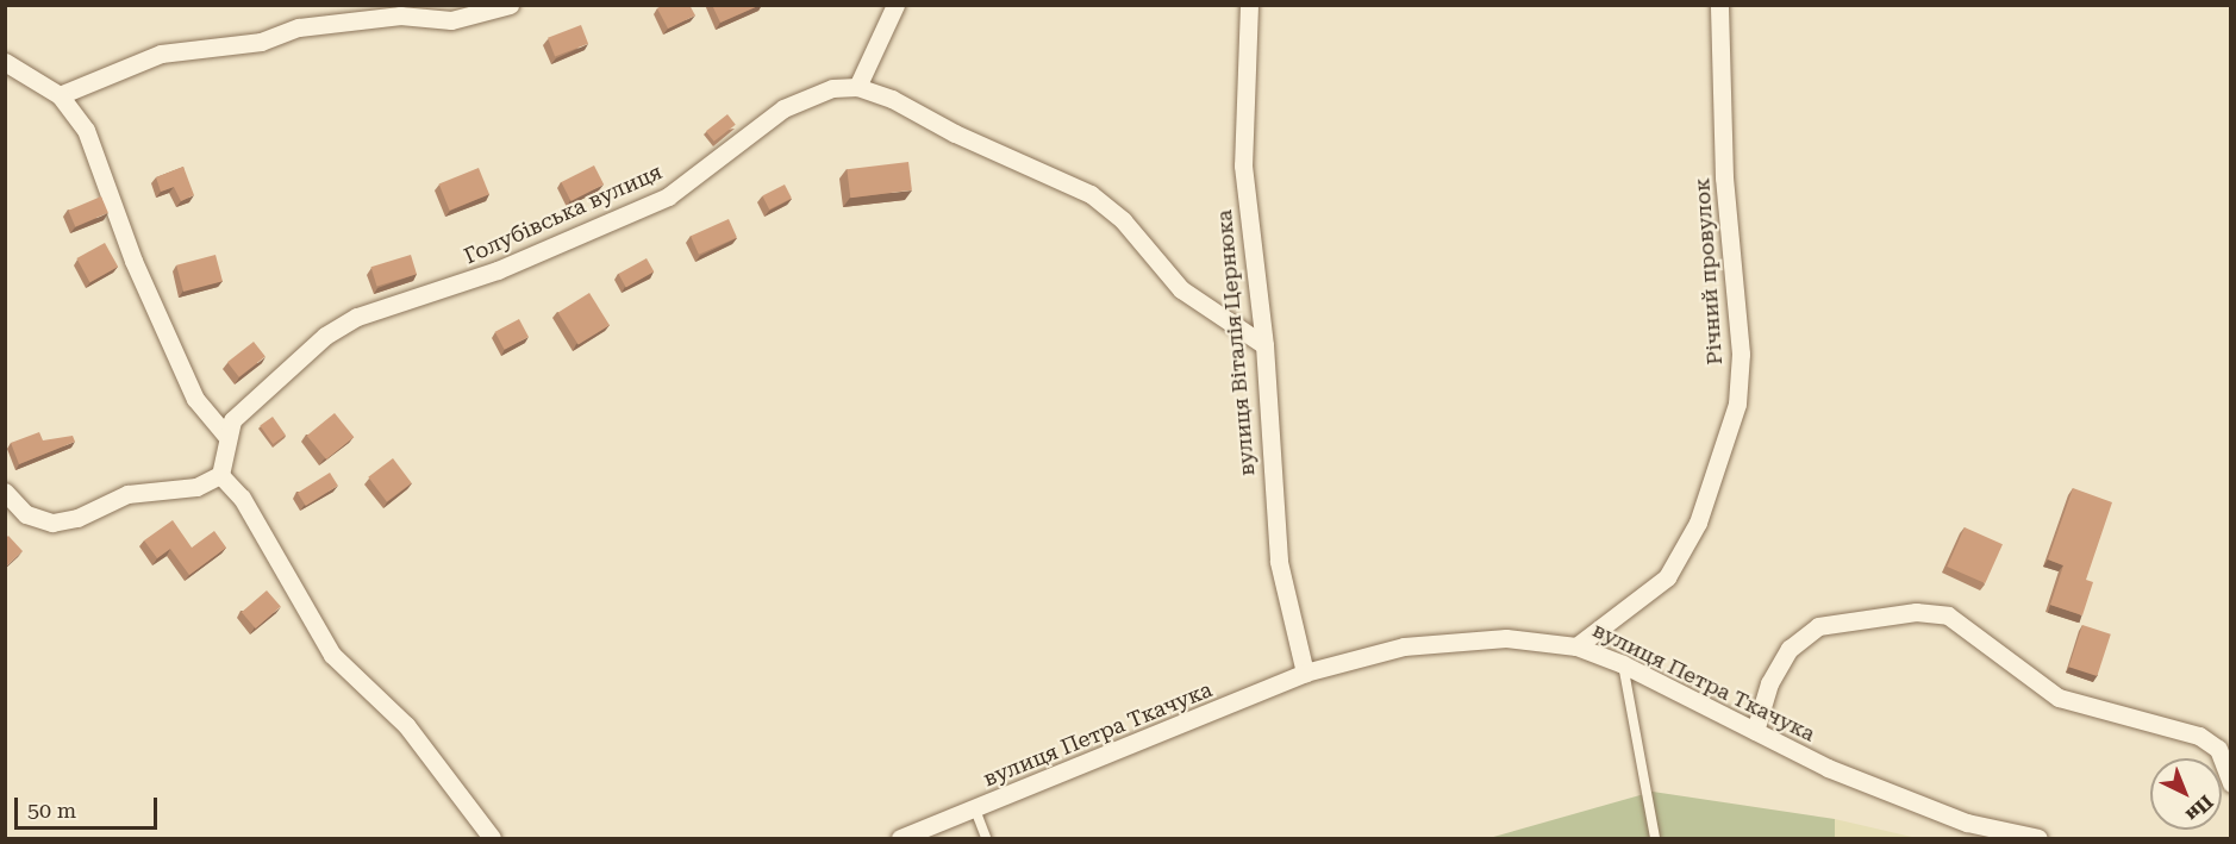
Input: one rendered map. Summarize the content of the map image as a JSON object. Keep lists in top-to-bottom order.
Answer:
{
  "streets": {
    "street": [
      "Голубівська вулиця",
      "Річний провулок",
      "вулиця Віталія Цернюка",
      "вулиця Петра Ткачука"
    ]
  },
  "crossings": [
    ["Голубівська вулиця", "вулиця Віталія Цернюка"],
    ["Річний провулок", "вулиця Петра Ткачука"],
    ["вулиця Віталія Цернюка", "вулиця Петра Ткачука"]
  ],
  "scale_bar": "50 m",
  "north": "bottom right"
}
